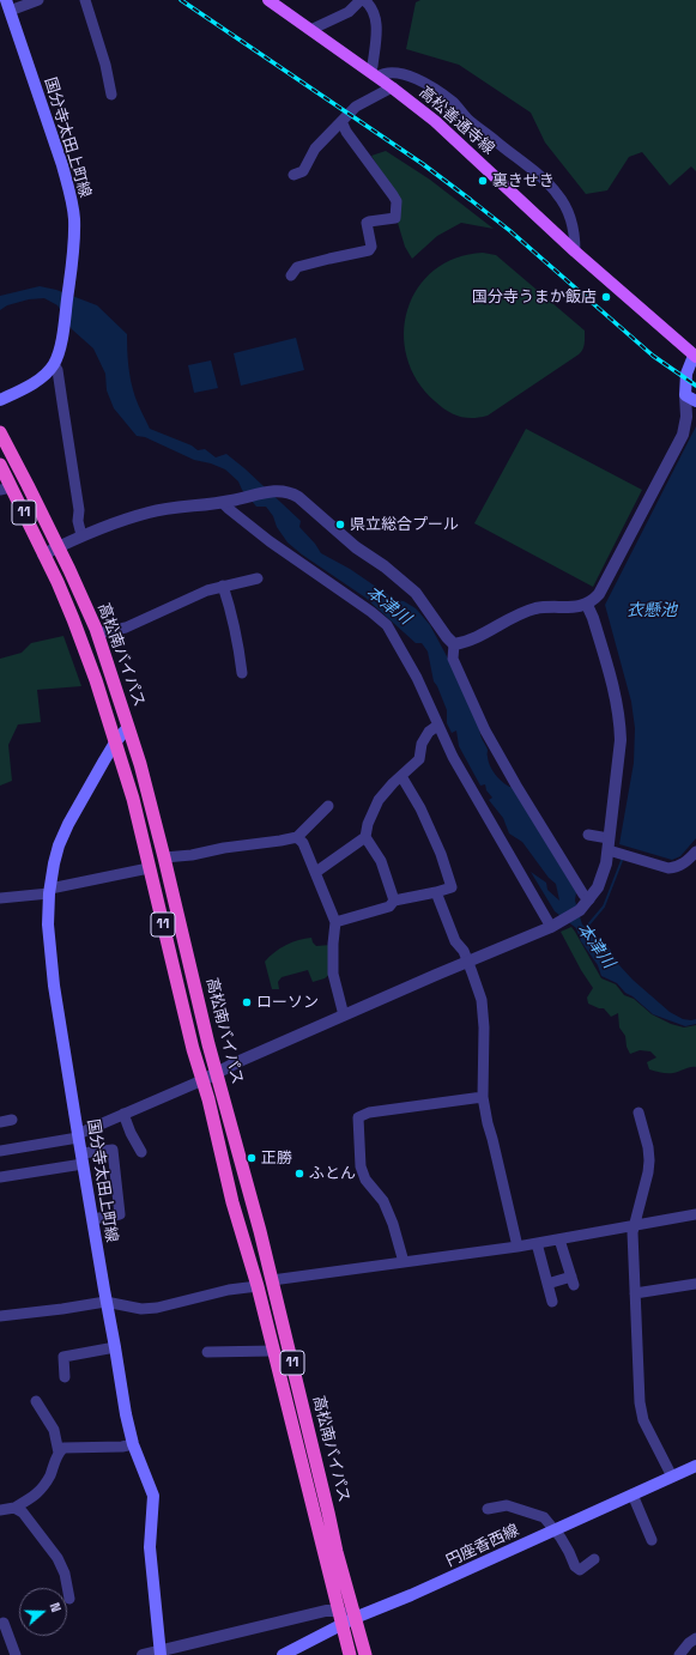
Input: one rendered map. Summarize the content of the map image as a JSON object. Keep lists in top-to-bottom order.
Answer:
{
  "streets": {
    "highway": ["11", "高松南バイパス"],
    "main road": ["高松善通寺線", "国分寺太田上町線", "円座香西線"]
  },
  "crossings": [
    ["国分寺太田上町線", "高松南バイパス"],
    ["高松南バイパス", "円座香西線"]
  ],
  "water": ["本津川", "衣懸池"],
  "places": [
    "裏きせき",
    "国分寺うまか飯店",
    "県立総合プール",
    "ローソン",
    "正勝",
    "ふとん"
  ],
  "north": "right"
}
